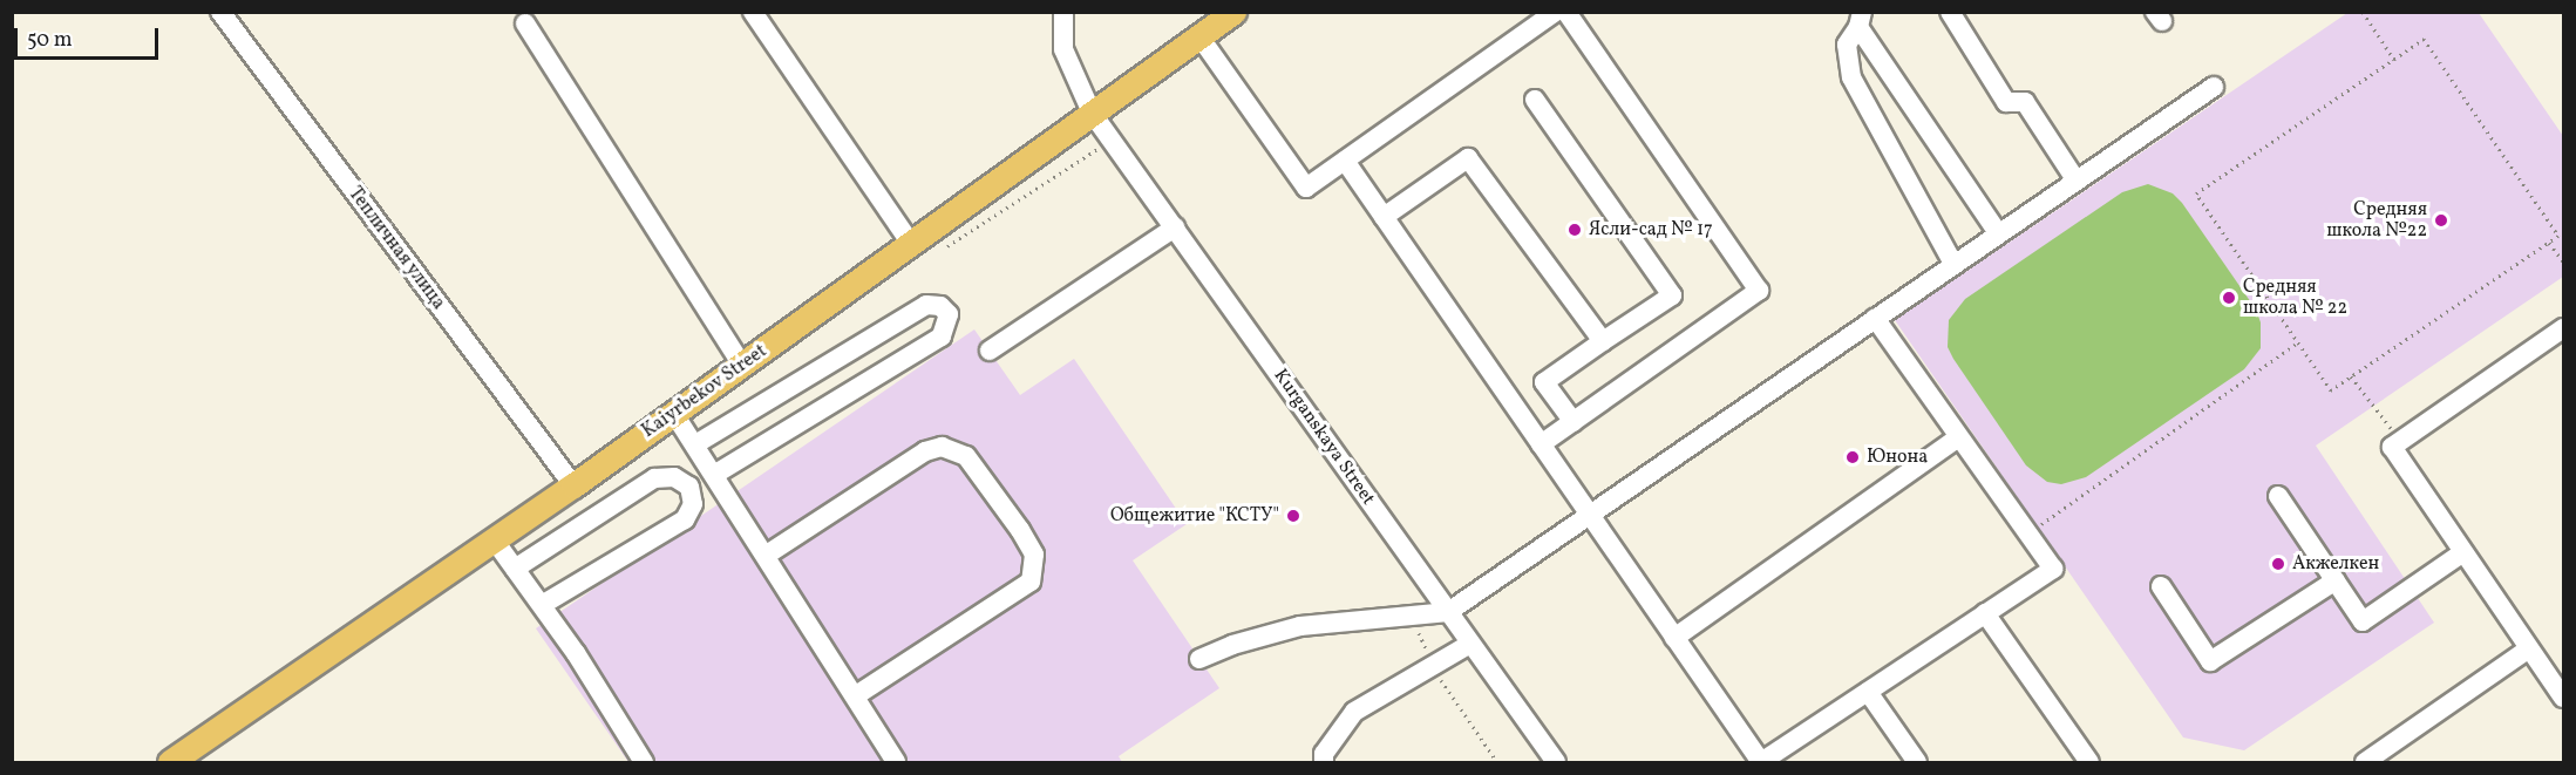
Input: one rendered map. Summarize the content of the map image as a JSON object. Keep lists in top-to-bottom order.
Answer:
{
  "streets": {
    "main road": ["Kaiyrbekov Street"],
    "street": ["Тепличная улица", "Kurganskaya Street"]
  },
  "crossings": [
    ["Тепличная улица", "Kaiyrbekov Street"],
    ["Kaiyrbekov Street", "Kurganskaya Street"]
  ],
  "places": [
    "Средняя школа №22",
    "Ясли-сад № 17",
    "Средняя школа № 22",
    "Юнона",
    "Общежитие \"КСТУ\"",
    "Акжелкен"
  ],
  "scale_bar": "50 m"
}
